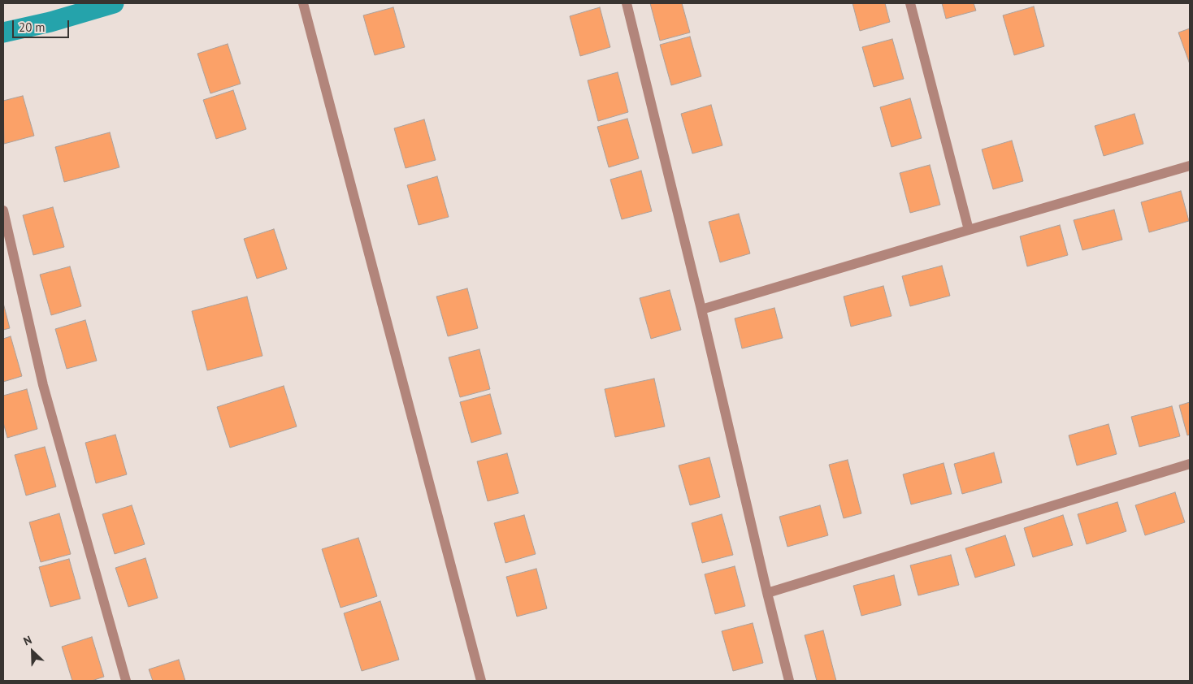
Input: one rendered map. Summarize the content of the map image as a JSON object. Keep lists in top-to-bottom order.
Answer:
{
  "scale_bar": "20 m",
  "north": "top left"
}
